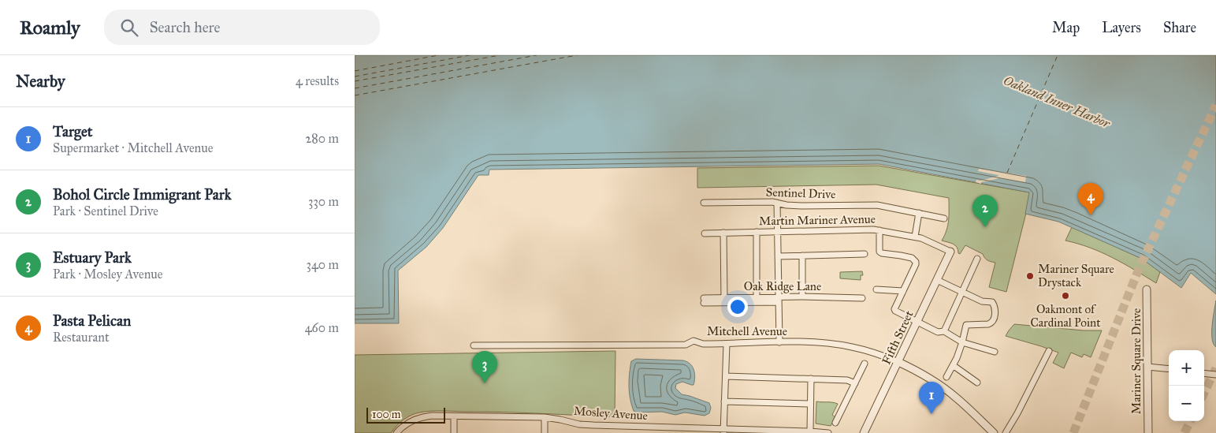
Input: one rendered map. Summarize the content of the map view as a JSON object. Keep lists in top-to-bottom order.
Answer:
{
  "streets": {
    "street": [
      "Sentinel Drive",
      "Martin Mariner Avenue",
      "Oak Ridge Lane",
      "Mitchell Avenue",
      "Fifth Street",
      "Mariner Square Drive",
      "Mosley Avenue"
    ]
  },
  "crossings": [
    ["Martin Mariner Avenue", "Fifth Street"],
    ["Mitchell Avenue", "Fifth Street"]
  ],
  "water": ["Oakland Inner Harbor"],
  "places": ["Mariner Square Drystack", "Oakmont of Cardinal Point"],
  "scale_bar": "100 m",
  "page": {
    "header": "Roamly",
    "search": "Search here",
    "nav": ["Map", "Layers", "Share"],
    "heading": ["Nearby", "4 results"],
    "list": [
      {
        "mark": "1",
        "name": "Target",
        "note": "Supermarket · Mitchell Avenue",
        "value": "280 m"
      },
      {
        "mark": "2",
        "name": "Bohol Circle Immigrant Park",
        "note": "Park · Sentinel Drive",
        "value": "330 m"
      },
      {
        "mark": "3",
        "name": "Estuary Park",
        "note": "Park · Mosley Avenue",
        "value": "340 m"
      },
      {
        "mark": "4",
        "name": "Pasta Pelican",
        "note": "Restaurant",
        "value": "460 m"
      }
    ],
    "pins": [
      "4",
      "2",
      "3",
      "1"
    ],
    "map_buttons": ["+", "−"],
    "scale": "100 m"
  }
}
